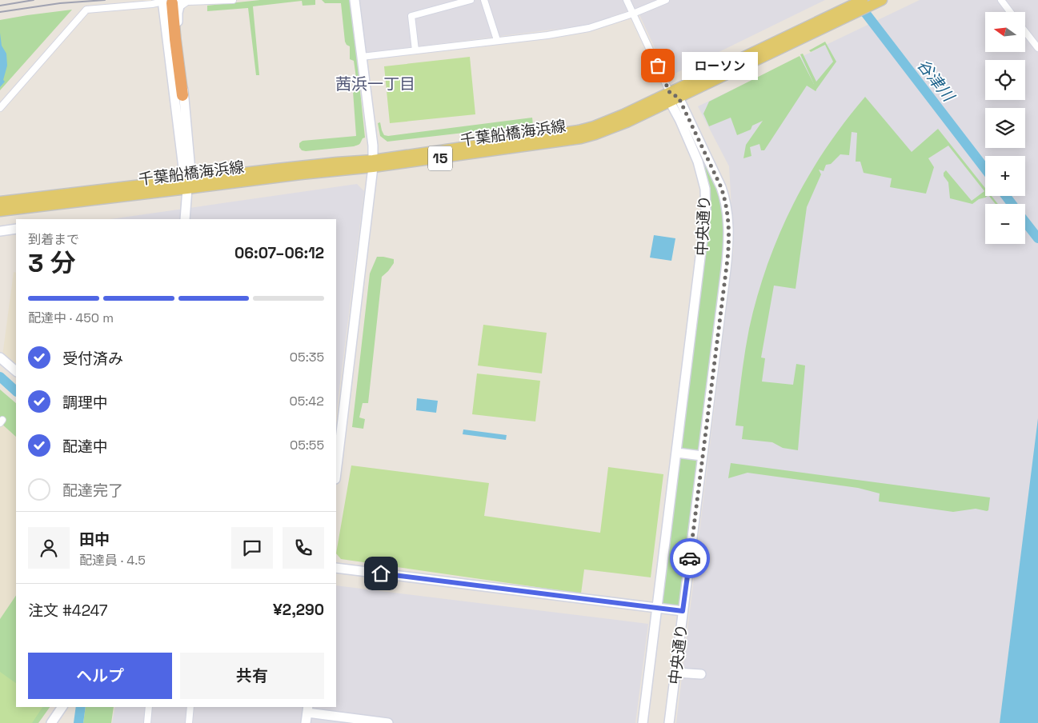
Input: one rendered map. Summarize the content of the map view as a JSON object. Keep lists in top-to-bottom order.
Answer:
{
  "streets": {
    "main road": ["千葉船橋海浜線", "15"],
    "street": ["中央通り"]
  },
  "crossings": [
    ["千葉船橋海浜線", "中央通り"]
  ],
  "districts": ["茜浜一丁目"],
  "water": ["谷津川"],
  "places": ["ローソン"],
  "north": "left",
  "page": {
    "map_buttons": ["+", "−"],
    "bubble": "ローソン",
    "heading": ["3 分", "到着まで", "06:07–06:12"],
    "panel": [
      "田中",
      "配達員 · 4.5",
      "注文 #4247",
      "¥2,290"
    ],
    "bar": "配達中 · 450 m",
    "list": [
      ["受付済み", "05:35"],
      ["調理中", "05:42"],
      ["配達中", "05:55"],
      "配達完了"
    ],
    "buttons": ["ヘルプ", "共有"]
  }
}
